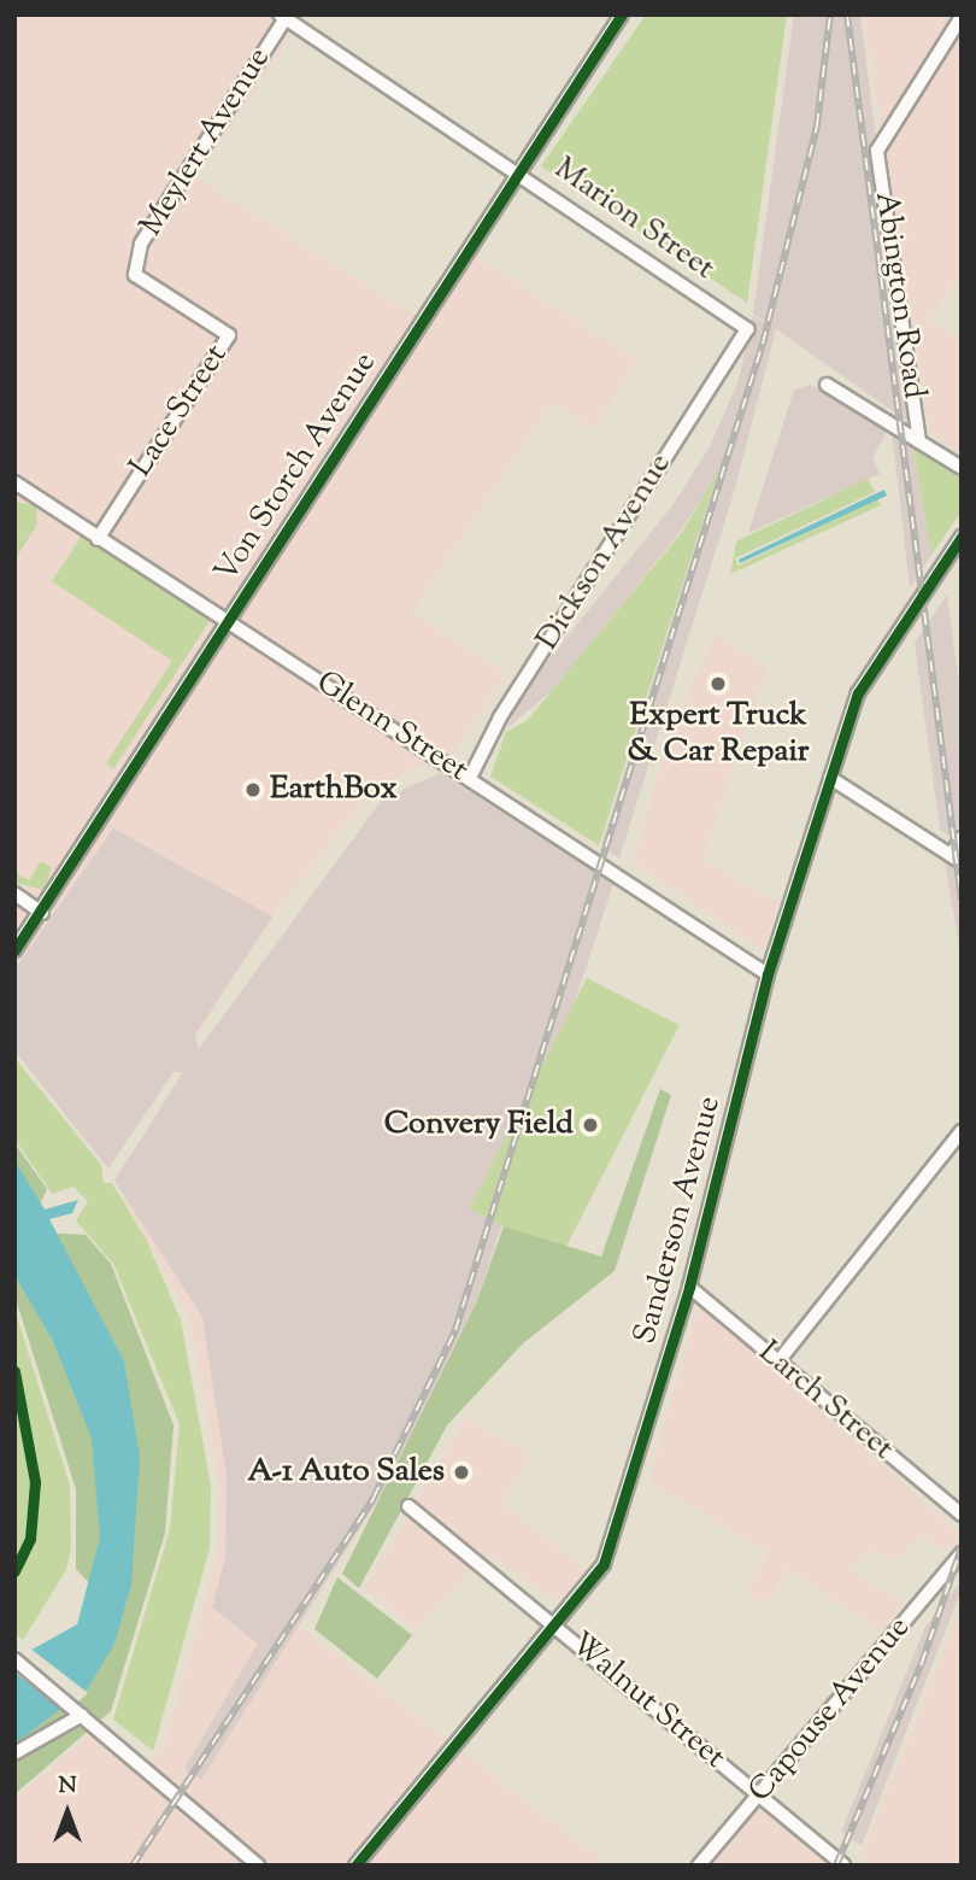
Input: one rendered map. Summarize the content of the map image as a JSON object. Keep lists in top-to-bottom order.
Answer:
{
  "streets": {
    "street": [
      "Meylert Avenue",
      "Marion Street",
      "Abington Road",
      "Lace Street",
      "Von Storch Avenue",
      "Dickson Avenue",
      "Glenn Street",
      "Sanderson Avenue",
      "Larch Street",
      "Walnut Street",
      "Capouse Avenue"
    ]
  },
  "crossings": [
    ["Meylert Avenue", "Marion Street"],
    ["Meylert Avenue", "Lace Street"],
    ["Marion Street", "Von Storch Avenue"],
    ["Marion Street", "Dickson Avenue"],
    ["Lace Street", "Glenn Street"],
    ["Von Storch Avenue", "Glenn Street"],
    ["Dickson Avenue", "Glenn Street"],
    ["Glenn Street", "Sanderson Avenue"],
    ["Sanderson Avenue", "Larch Street"],
    ["Sanderson Avenue", "Walnut Street"],
    ["Walnut Street", "Capouse Avenue"]
  ],
  "places": [
    "Expert Truck & Car Repair",
    "EarthBox",
    "Convery Field",
    "A-1 Auto Sales"
  ],
  "north": "top"
}
